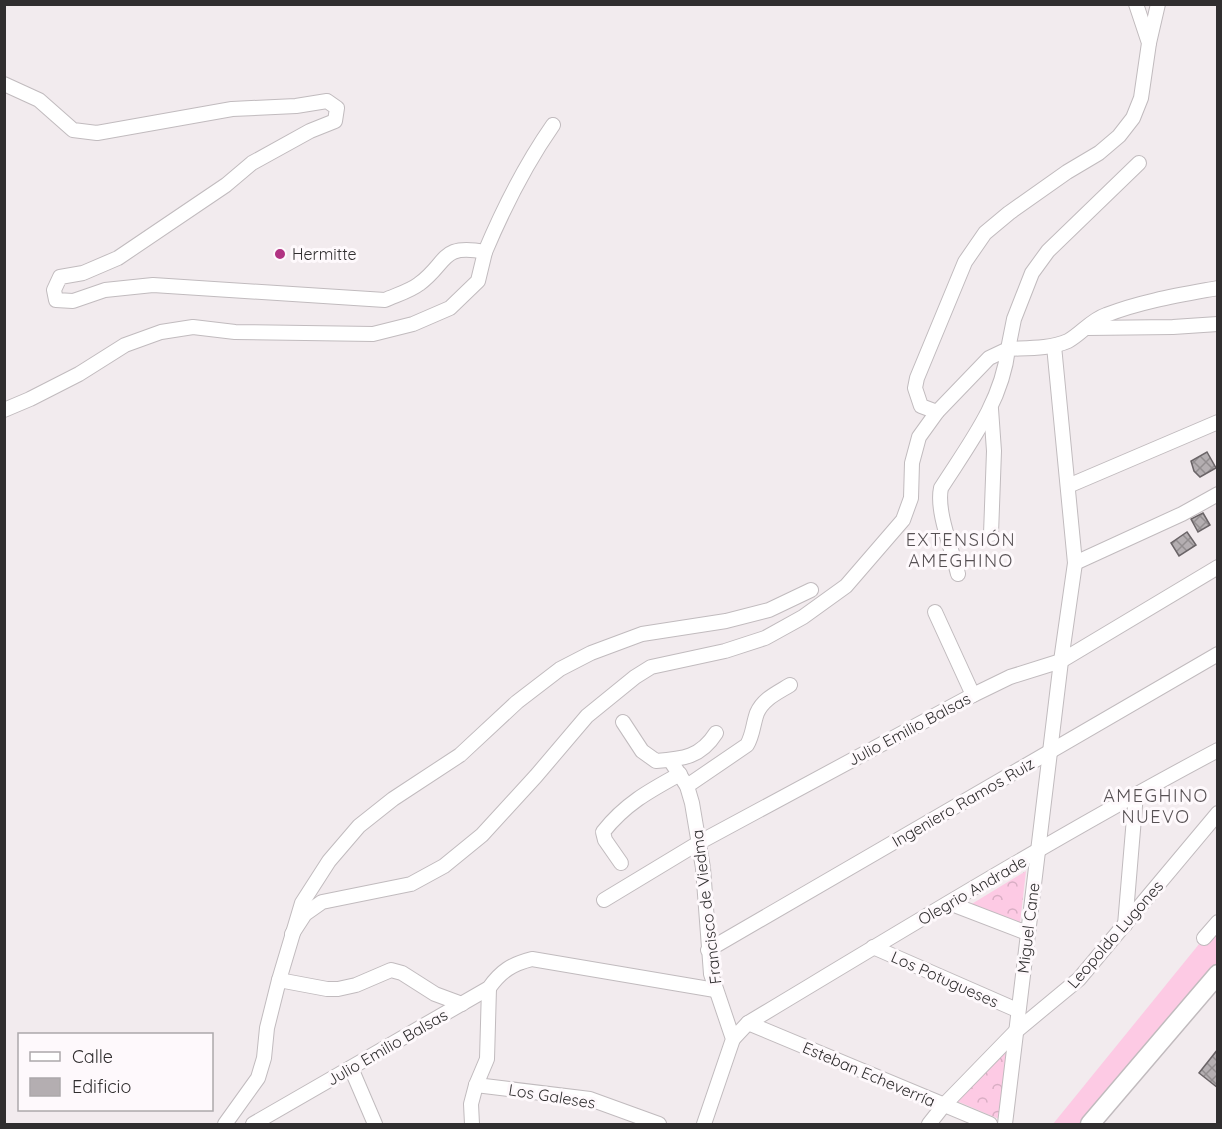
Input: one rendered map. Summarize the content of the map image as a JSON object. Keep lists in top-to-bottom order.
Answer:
{
  "streets": {
    "street": [
      "Julio Emilio Balsas",
      "Ingeniero Ramos Ruiz",
      "Olegrio Andrade",
      "Francisco de Viedma",
      "Miguel Cane",
      "Leopoldo Lugones",
      "Los Potugueses",
      "Esteban Echeverría",
      "Los Galeses"
    ]
  },
  "crossings": [
    ["Julio Emilio Balsas", "Francisco de Viedma"],
    ["Julio Emilio Balsas", "Miguel Cane"],
    ["Ingeniero Ramos Ruiz", "Francisco de Viedma"],
    ["Ingeniero Ramos Ruiz", "Miguel Cane"],
    ["Olegrio Andrade", "Francisco de Viedma"],
    ["Olegrio Andrade", "Miguel Cane"],
    ["Olegrio Andrade", "Los Potugueses"],
    ["Olegrio Andrade", "Esteban Echeverría"],
    ["Miguel Cane", "Leopoldo Lugones"],
    ["Miguel Cane", "Los Potugueses"],
    ["Leopoldo Lugones", "Esteban Echeverría"]
  ],
  "districts": ["EXTENSIÓN AMEGHINO", "AMEGHINO NUEVO"],
  "places": ["Hermitte"],
  "legend": ["Calle", "Edificio"]
}
